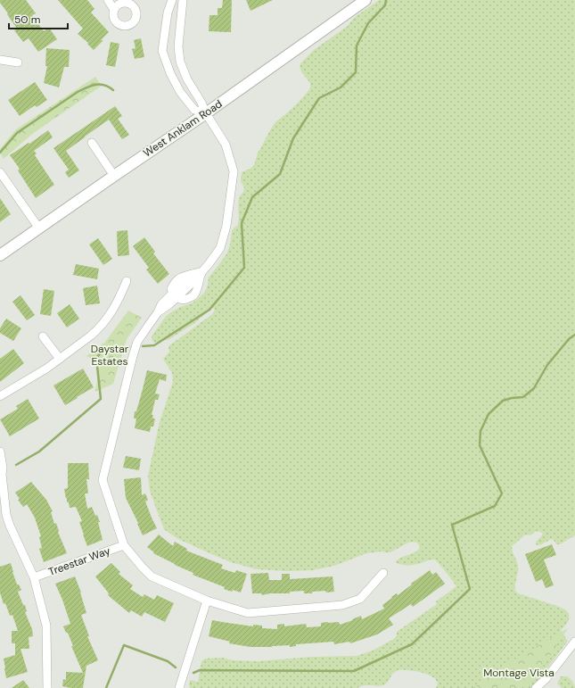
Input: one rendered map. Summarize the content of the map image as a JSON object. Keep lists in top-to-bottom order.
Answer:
{
  "streets": {
    "main road": ["West Anklam Road"],
    "street": ["Treestar Way"]
  },
  "parks": ["Daystar Estates", "Montage Vista"],
  "scale_bar": "50 m"
}
